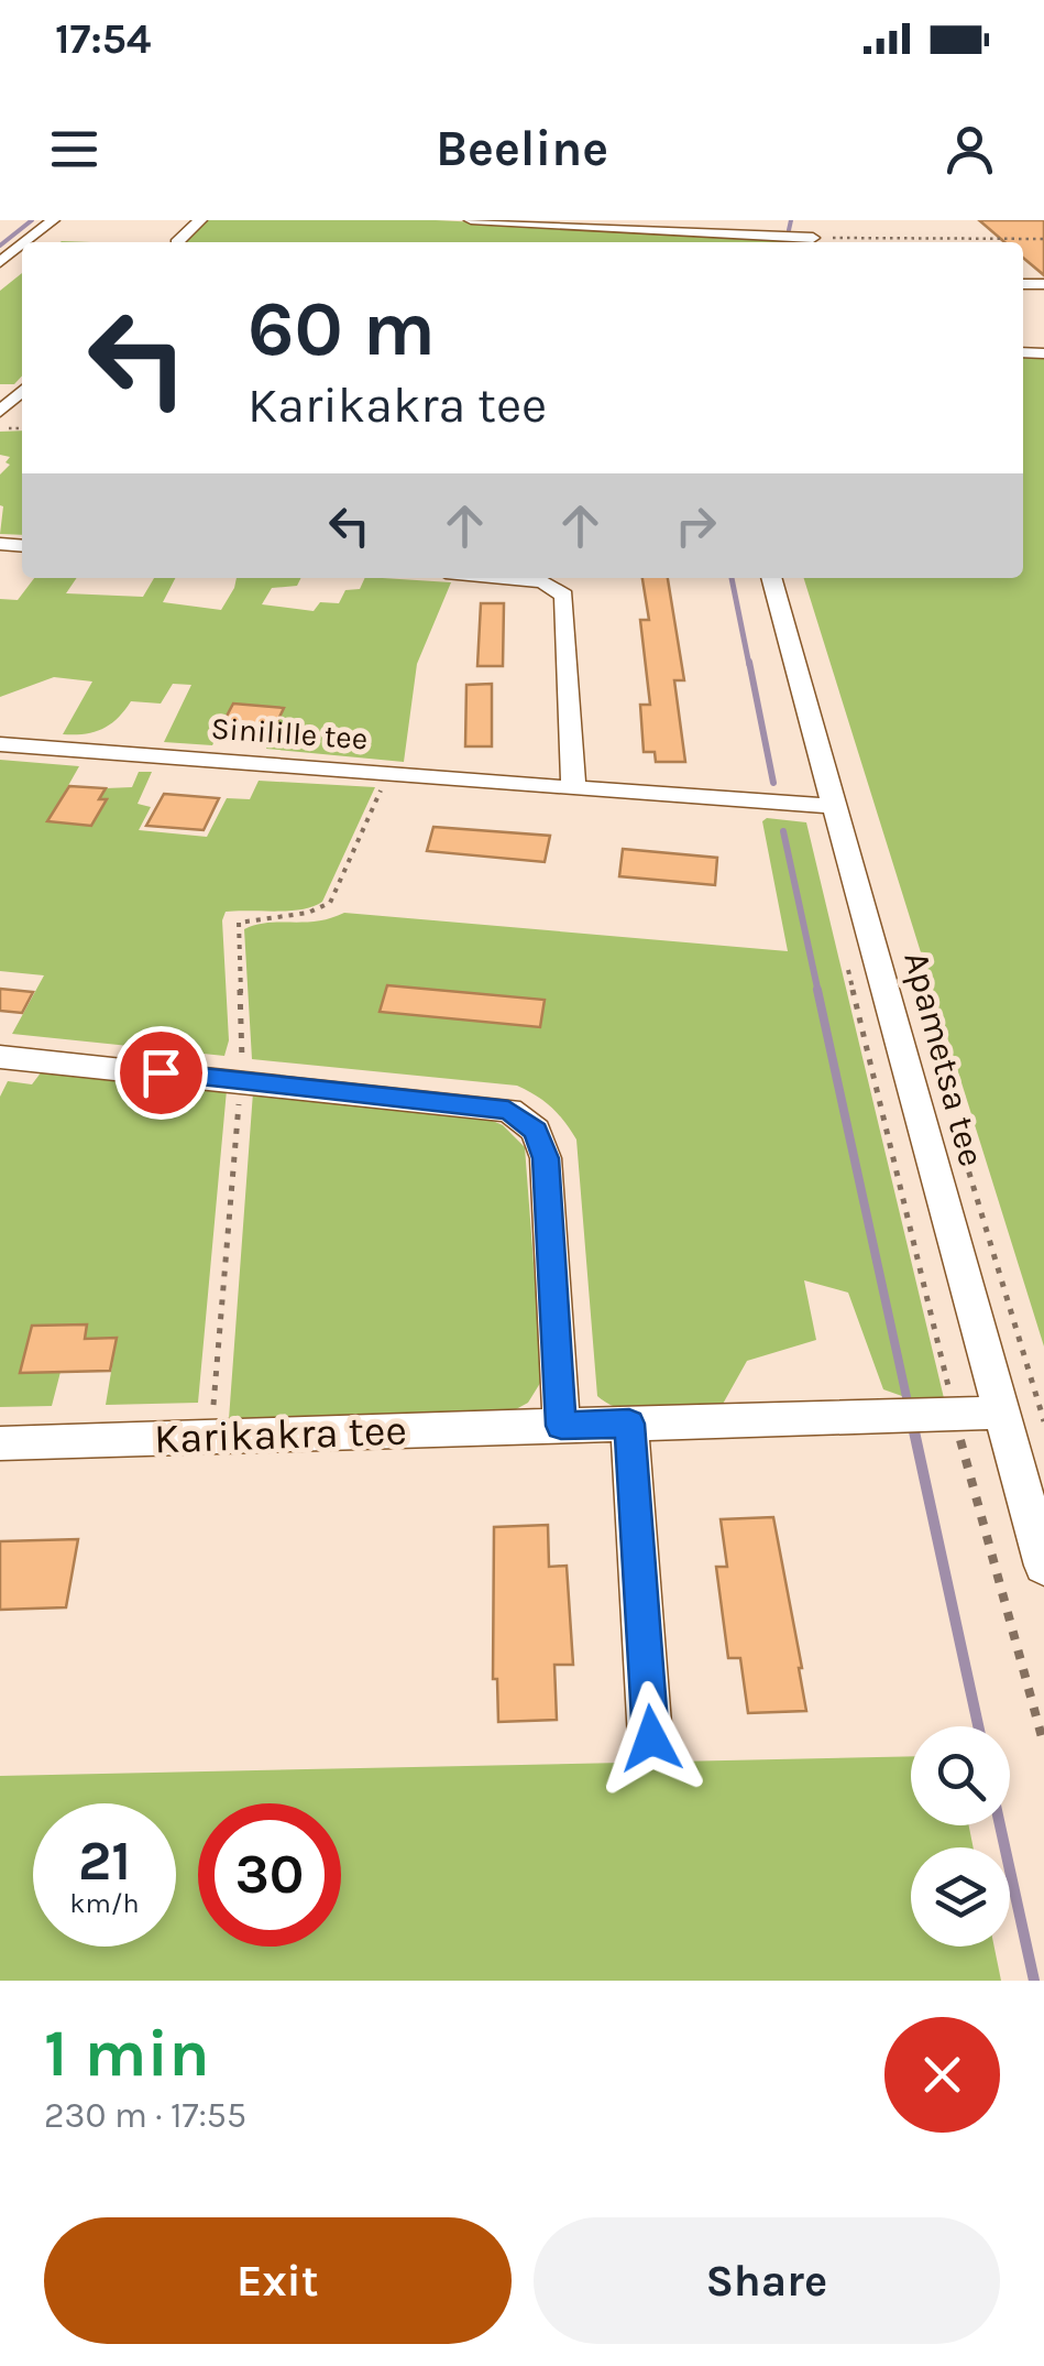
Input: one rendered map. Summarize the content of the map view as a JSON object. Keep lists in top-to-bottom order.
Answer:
{
  "streets": {
    "street": ["Sinilille tee", "Apametsa tee", "Karikakra tee"]
  },
  "crossings": [
    ["Sinilille tee", "Apametsa tee"],
    ["Apametsa tee", "Karikakra tee"]
  ],
  "page": {
    "status": "17:54",
    "header": "Beeline",
    "turn": ["60 m", "Karikakra tee"],
    "speed": "21 km/h",
    "limit": "30",
    "heading": ["1 min", "230 m · 17:55"],
    "buttons": ["Exit", "Share"]
  }
}
